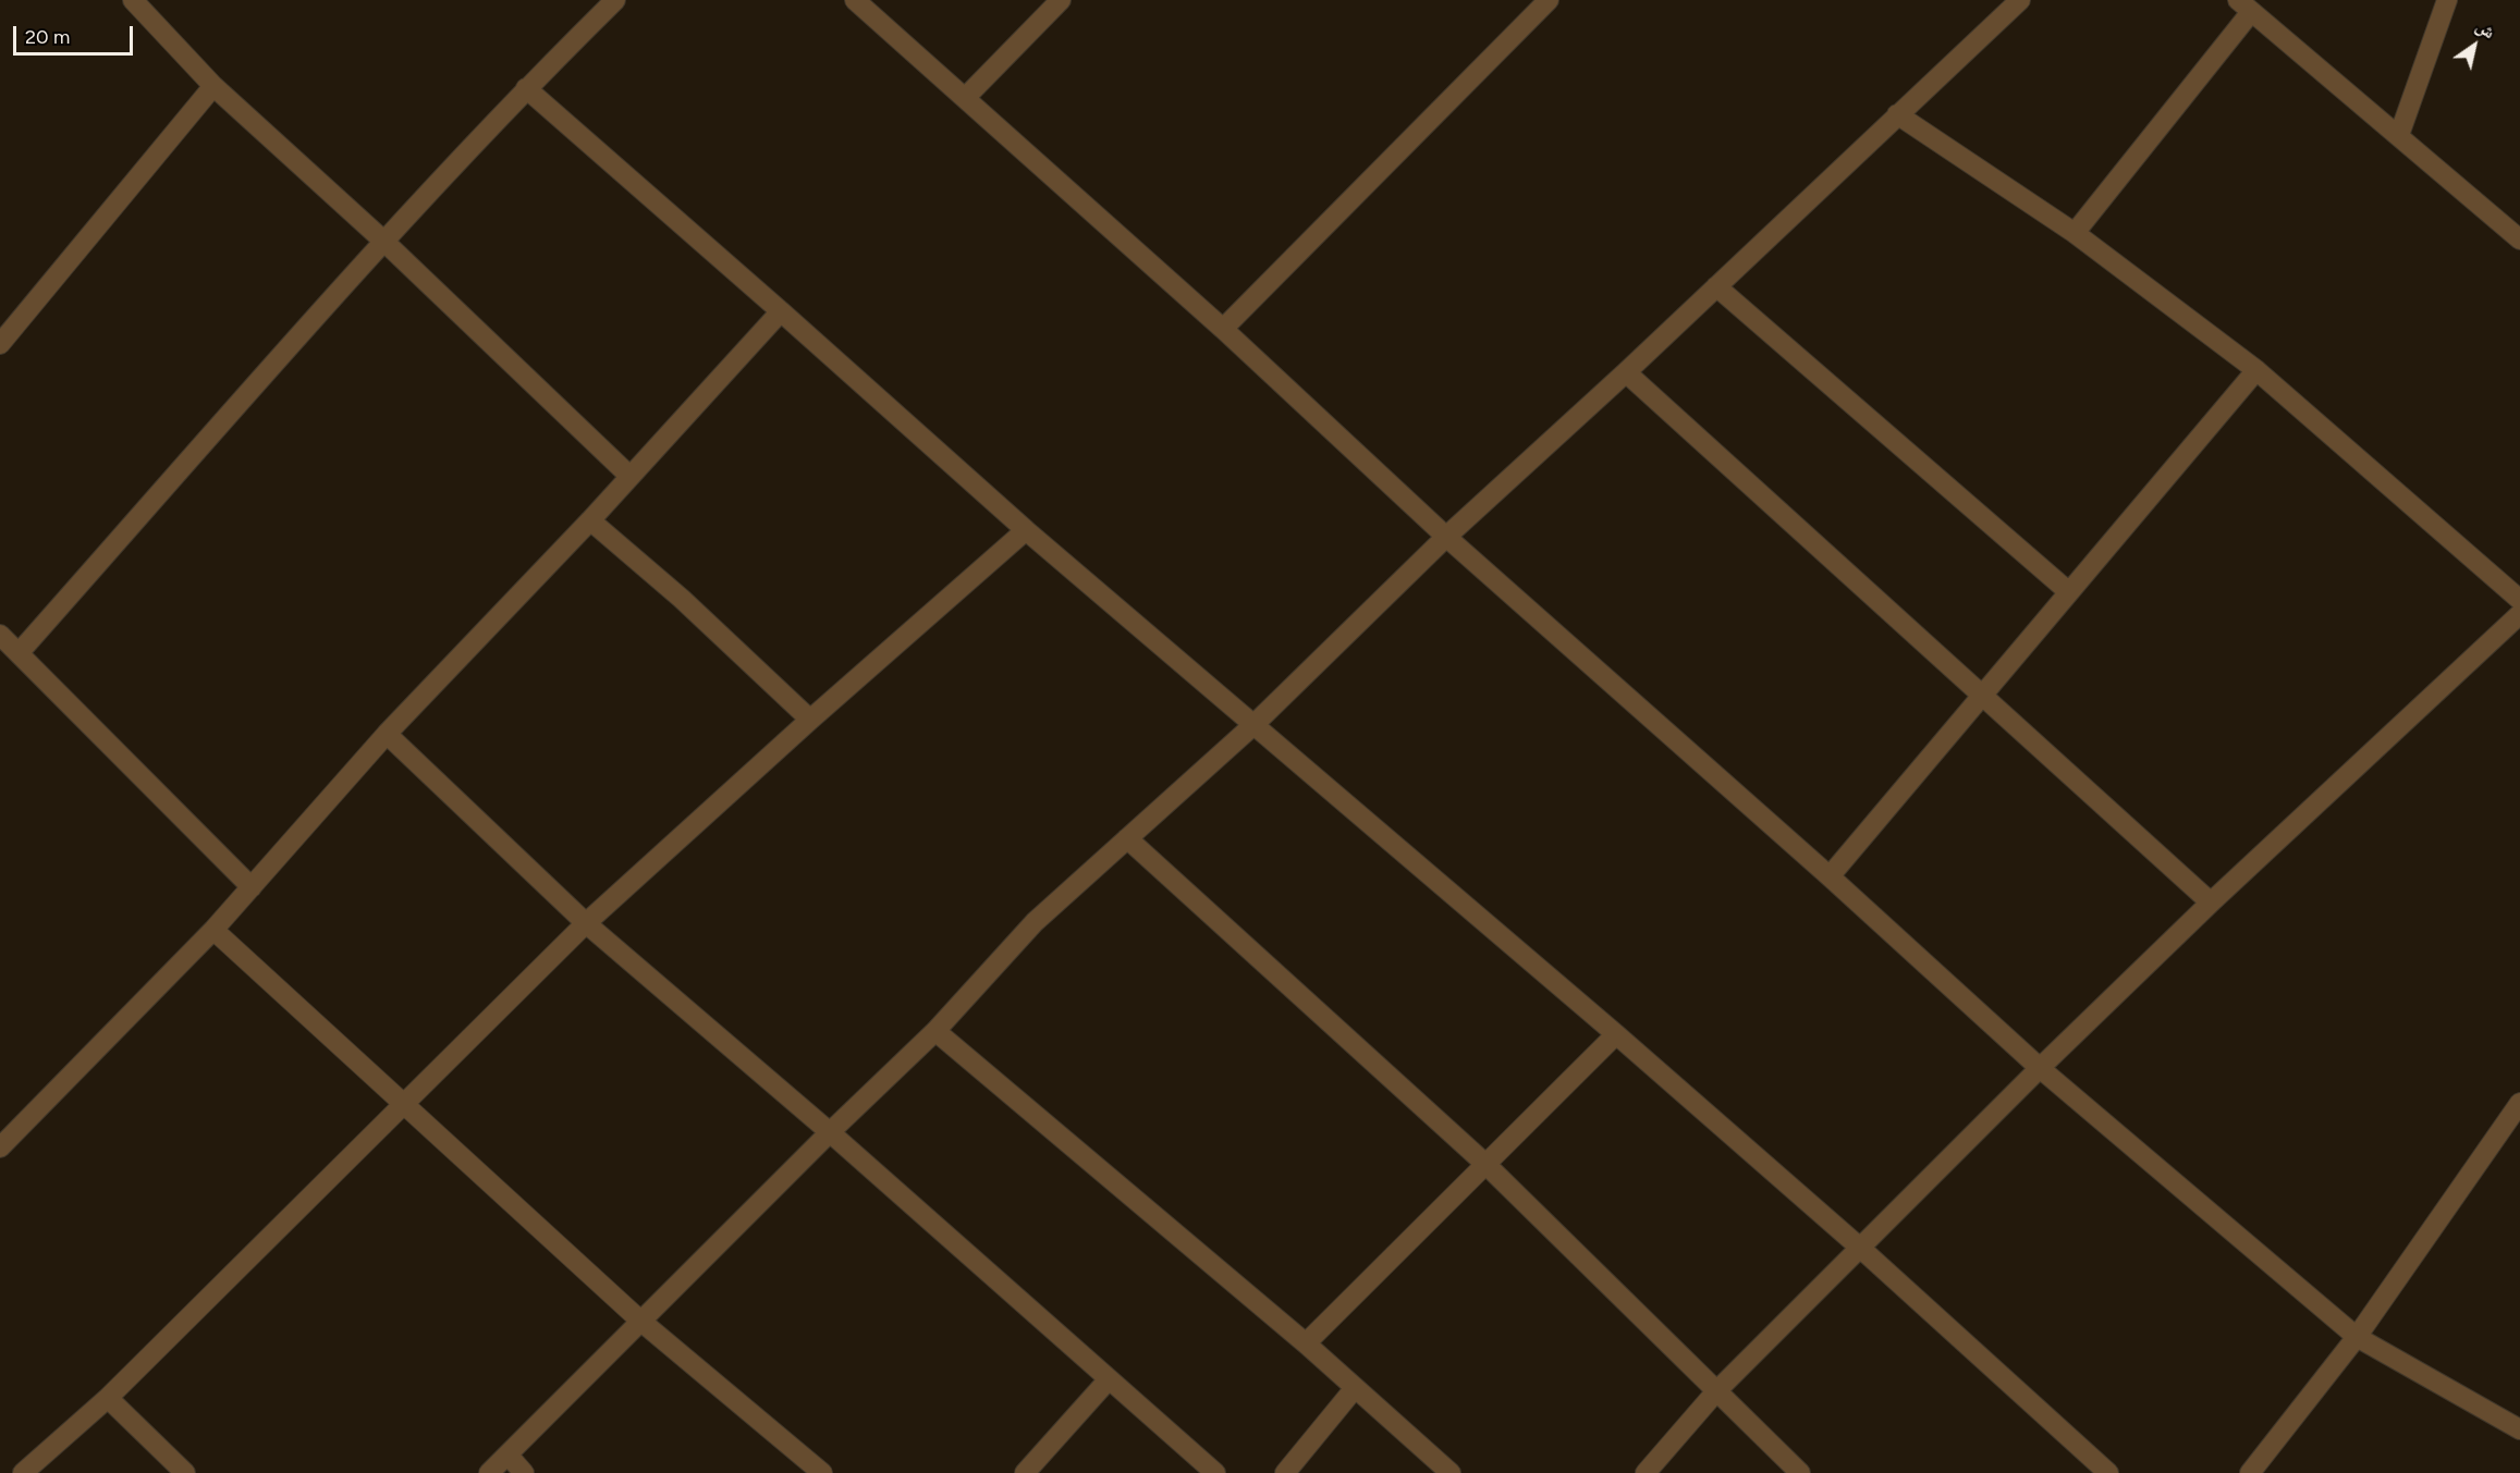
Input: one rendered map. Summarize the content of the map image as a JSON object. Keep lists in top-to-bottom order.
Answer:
{
  "scale_bar": "20 m",
  "north": "top right"
}
